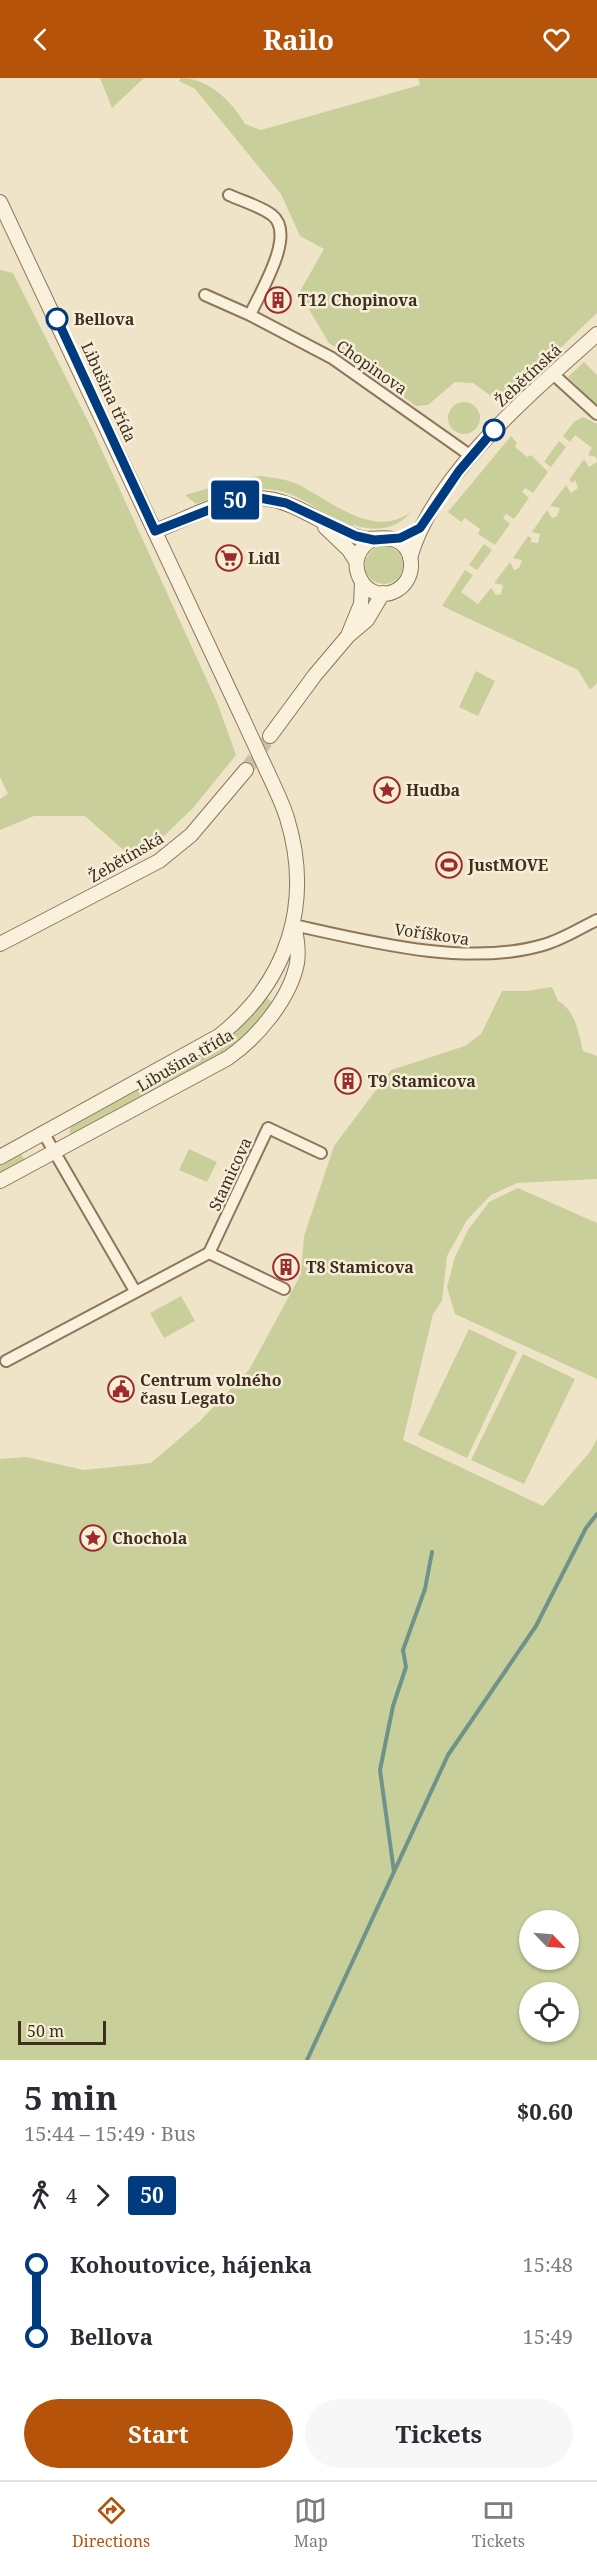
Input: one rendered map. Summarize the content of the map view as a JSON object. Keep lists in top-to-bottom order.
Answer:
{
  "streets": {
    "street": [
      "Chopinova",
      "Žebětínská",
      "Libušina třída",
      "Voříškova",
      "Stamicova"
    ]
  },
  "crossings": [
    ["Chopinova", "Žebětínská"],
    ["Libušina třída", "Voříškova"]
  ],
  "places": {
    "building": ["T12 Chopinova", "T9 Stamicova", "T8 Stamicova"],
    "other": ["Bellova"],
    "supermarket": ["Lidl"],
    "place": ["Hudba", "Chochola"],
    "sports": ["JustMOVE"],
    "public building": ["Centrum volného času Legato"]
  },
  "lines": ["bus line 50"],
  "scale_bar": "50 m",
  "north": "bottom right",
  "page": {
    "header": "Railo",
    "on_map": "50",
    "scale": "50 m",
    "heading": ["5 min", "15:44 – 15:49 · Bus", "$0.60"],
    "legs": ["4", "50"],
    "list": [
      {
        "name": "Kohoutovice, hájenka",
        "value": "15:48"
      },
      {
        "name": "Bellova",
        "value": "15:49"
      }
    ],
    "buttons": ["Start", "Tickets"],
    "tabs": ["Directions", "Map", "Tickets"]
  }
}
